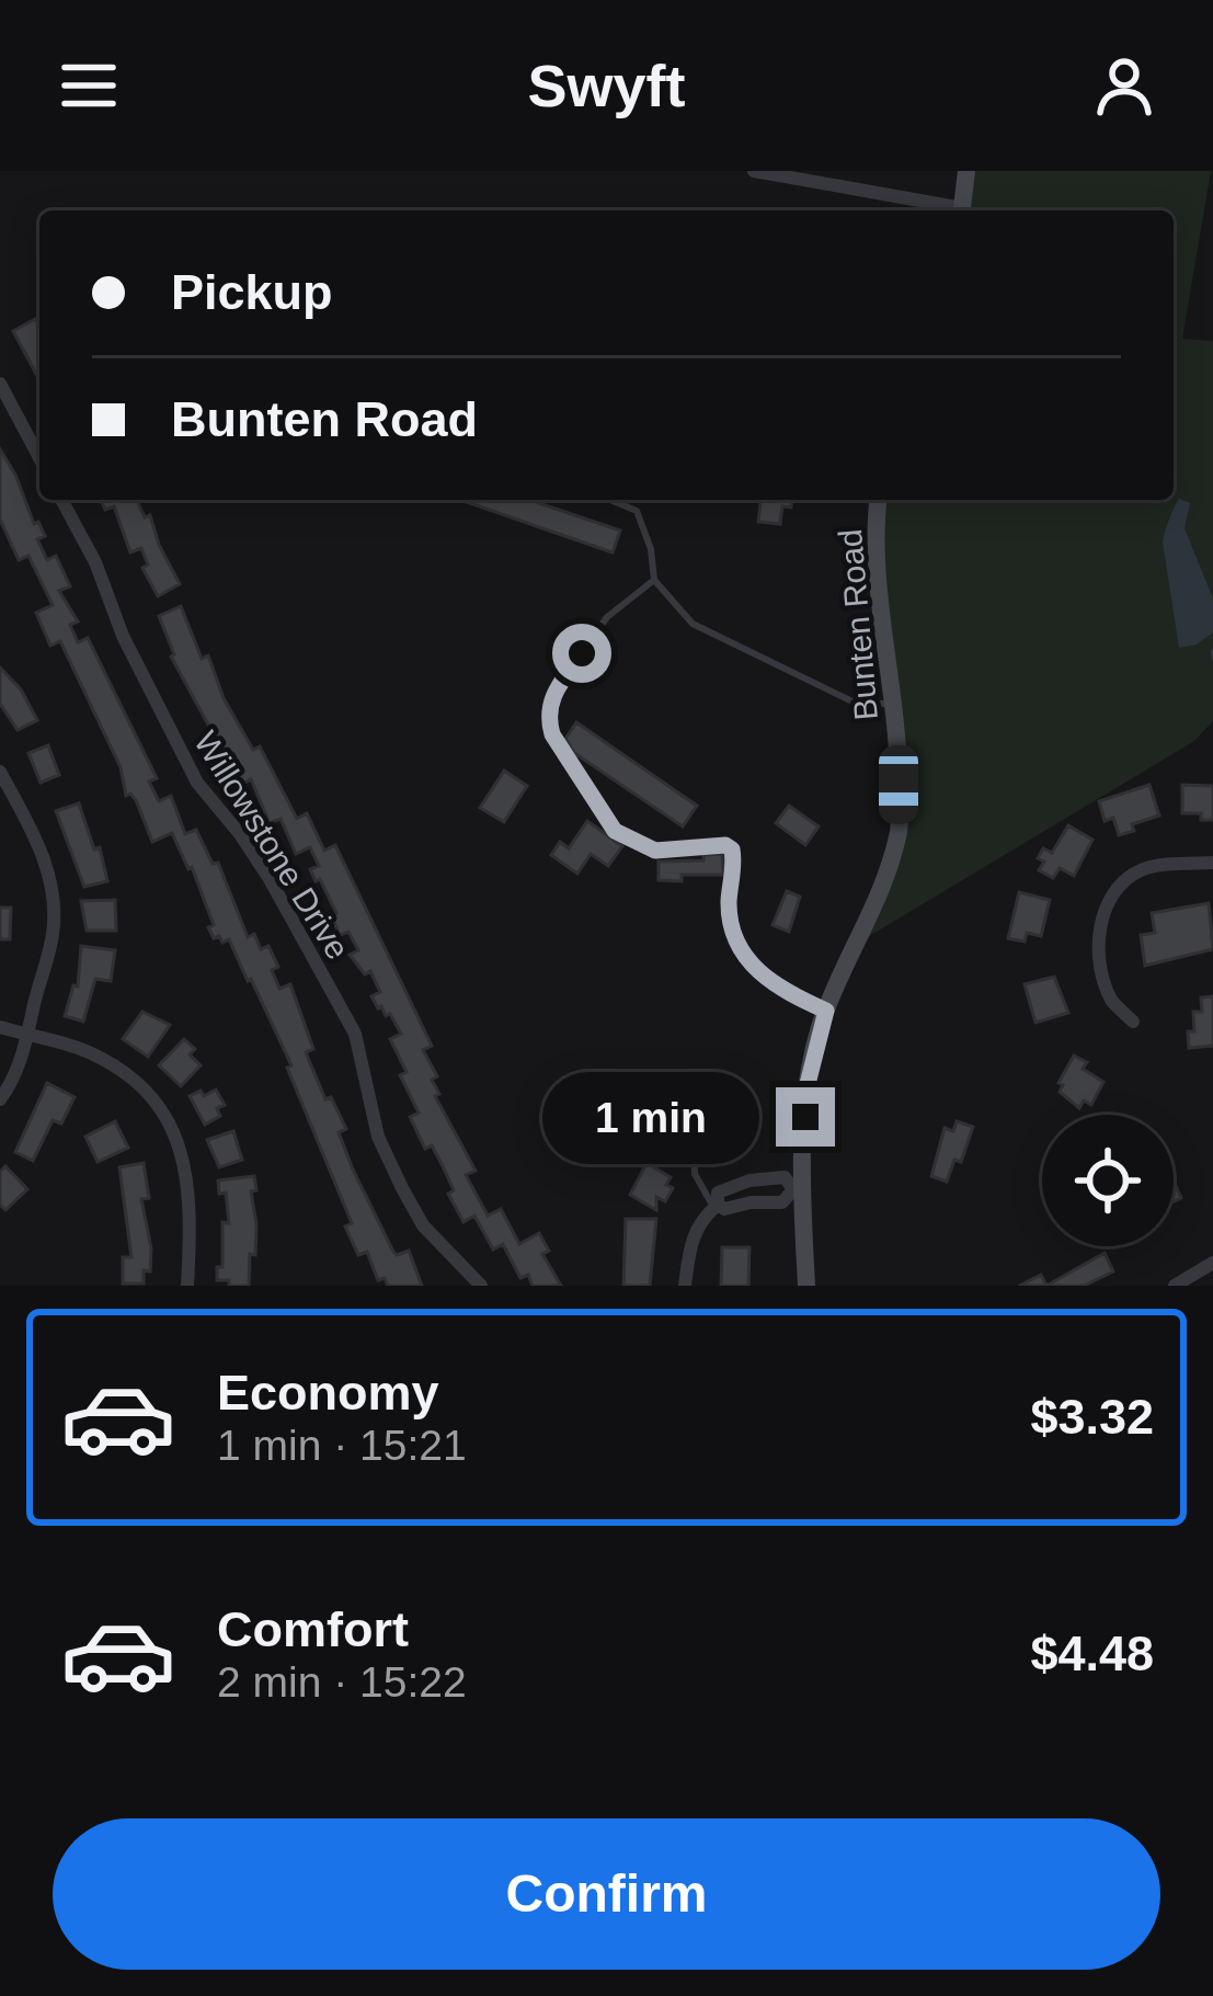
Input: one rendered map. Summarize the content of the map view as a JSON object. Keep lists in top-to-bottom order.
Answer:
{
  "streets": {
    "street": ["Bunten Road", "Willowstone Drive"]
  },
  "page": {
    "header": "Swyft",
    "banner": ["Pickup", "Bunten Road"],
    "bubble": "1 min",
    "list": [
      {
        "name": "Economy",
        "note": "1 min · 15:21",
        "value": "$3.32"
      },
      {
        "name": "Comfort",
        "note": "2 min · 15:22",
        "value": "$4.48"
      }
    ],
    "buttons": "Confirm"
  }
}
